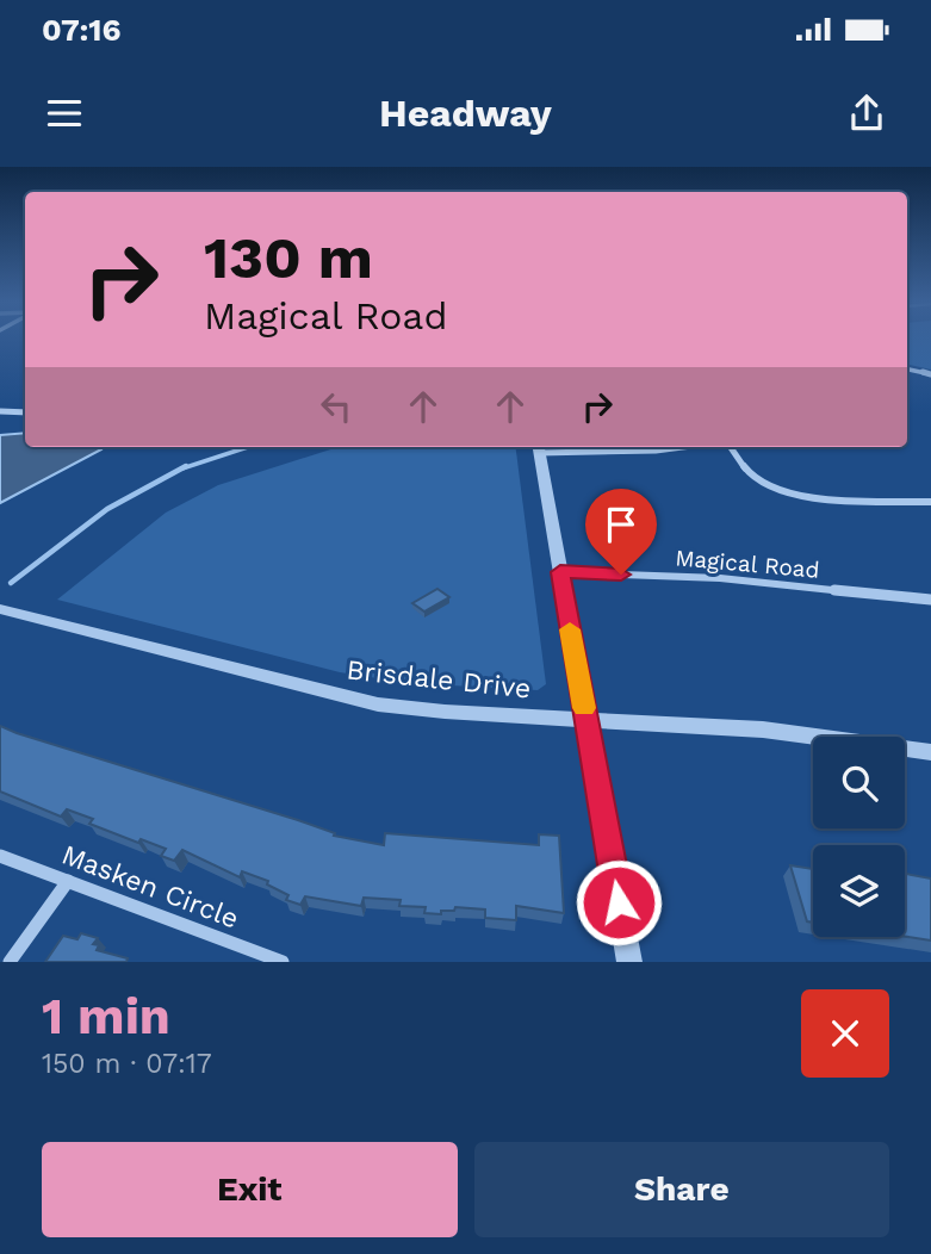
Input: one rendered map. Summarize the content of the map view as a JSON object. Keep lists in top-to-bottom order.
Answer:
{
  "streets": {
    "street": ["Magical Road", "Brisdale Drive", "Masken Circle"]
  },
  "page": {
    "status": "07:16",
    "header": "Headway",
    "turn": ["130 m", "Magical Road"],
    "heading": ["1 min", "150 m · 07:17"],
    "buttons": ["Exit", "Share"]
  }
}
